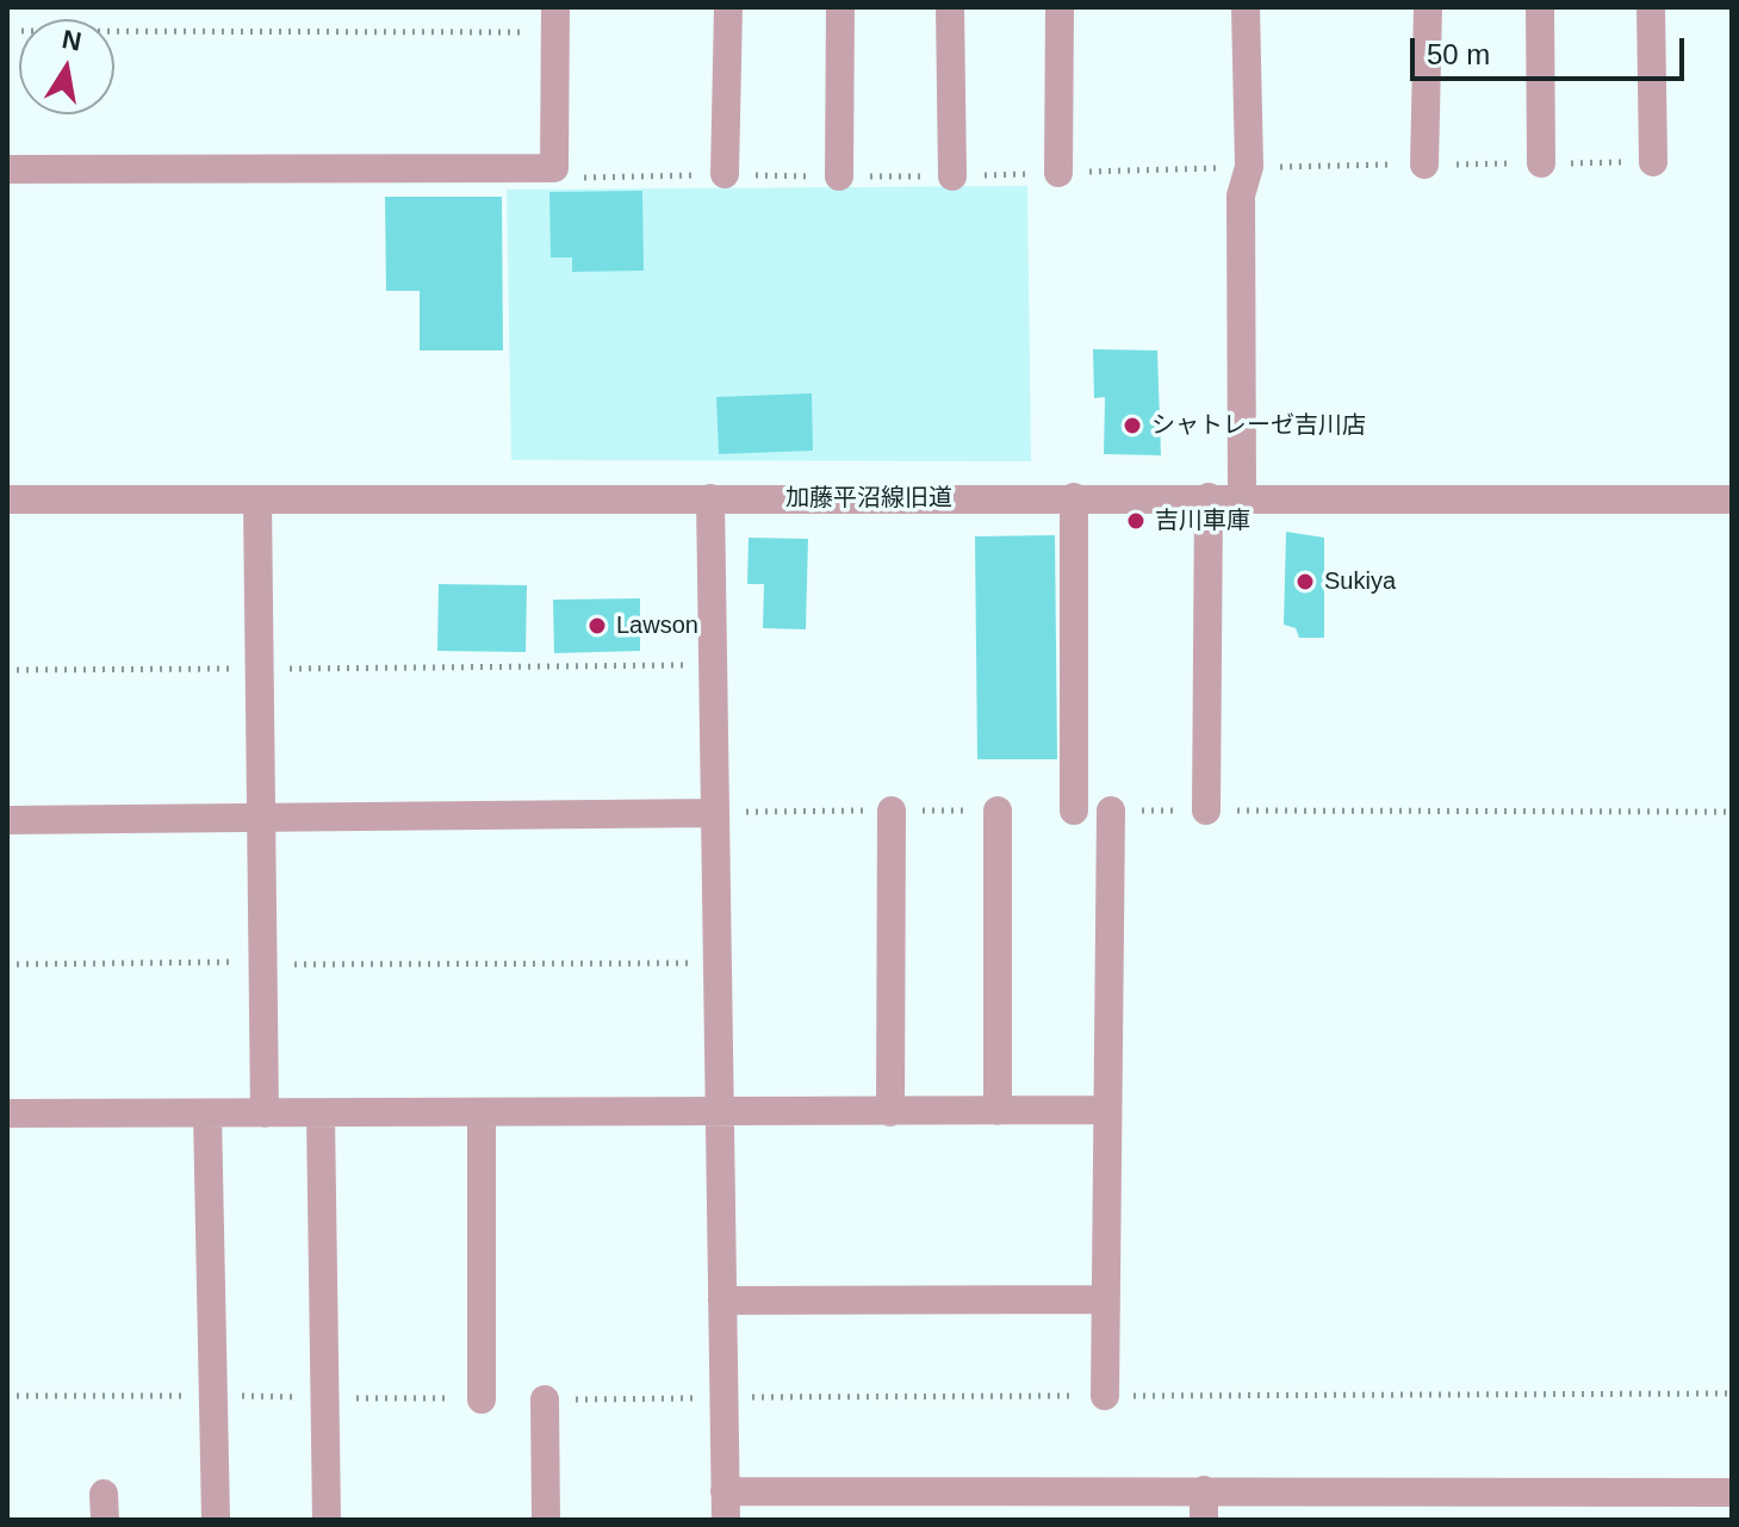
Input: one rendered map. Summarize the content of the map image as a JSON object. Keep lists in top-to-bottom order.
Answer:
{
  "streets": {
    "street": ["加藤平沼線旧道"]
  },
  "places": [
    "シャトレーゼ吉川店",
    "吉川車庫",
    "Sukiya",
    "Lawson"
  ],
  "scale_bar": "50 m",
  "north": "top"
}
